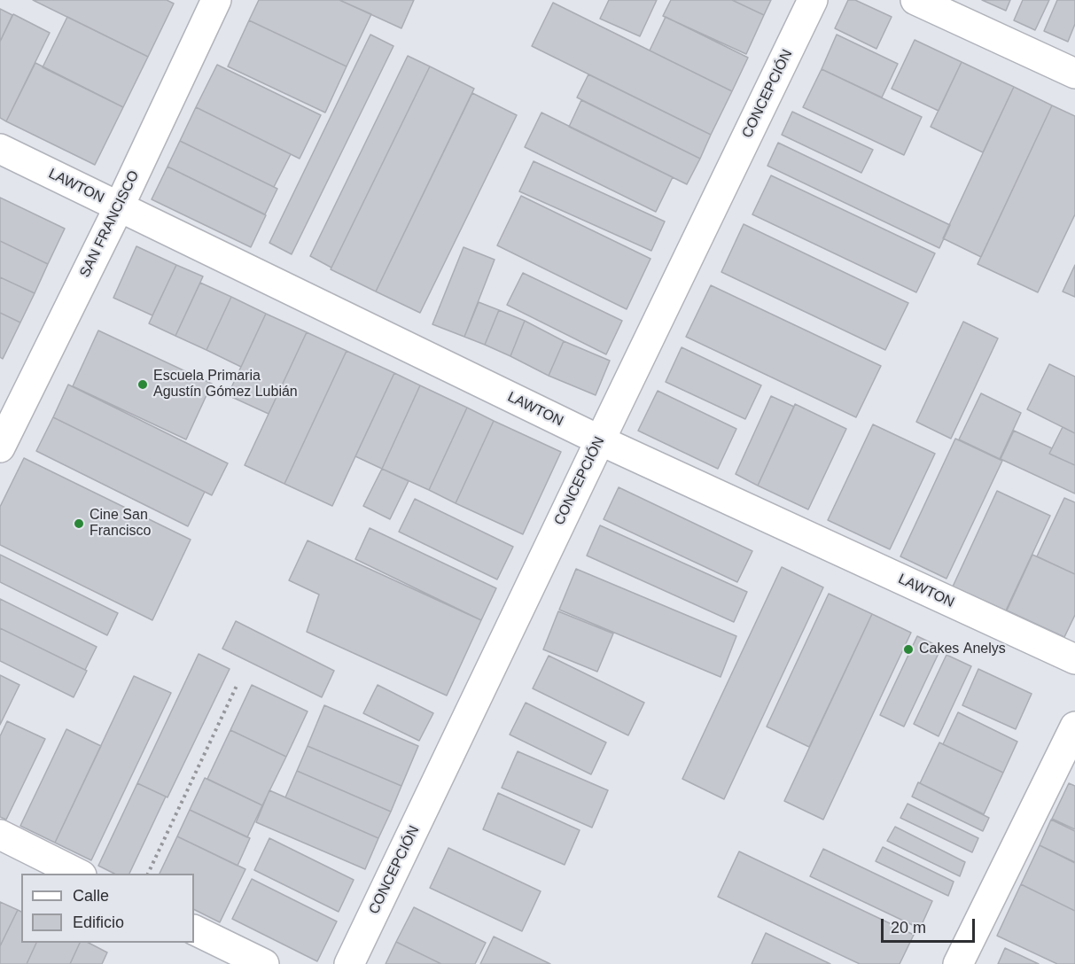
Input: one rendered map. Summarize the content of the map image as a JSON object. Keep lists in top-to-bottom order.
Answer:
{
  "streets": {
    "street": ["CONCEPCIÓN", "LAWTON", "SAN FRANCISCO"]
  },
  "crossings": [
    ["CONCEPCIÓN", "LAWTON"],
    ["LAWTON", "SAN FRANCISCO"]
  ],
  "places": ["Escuela Primaria Agustín Gómez Lubián", "Cine San Francisco", "Cakes Anelys"],
  "legend": ["Calle", "Edificio"],
  "scale_bar": "20 m"
}
